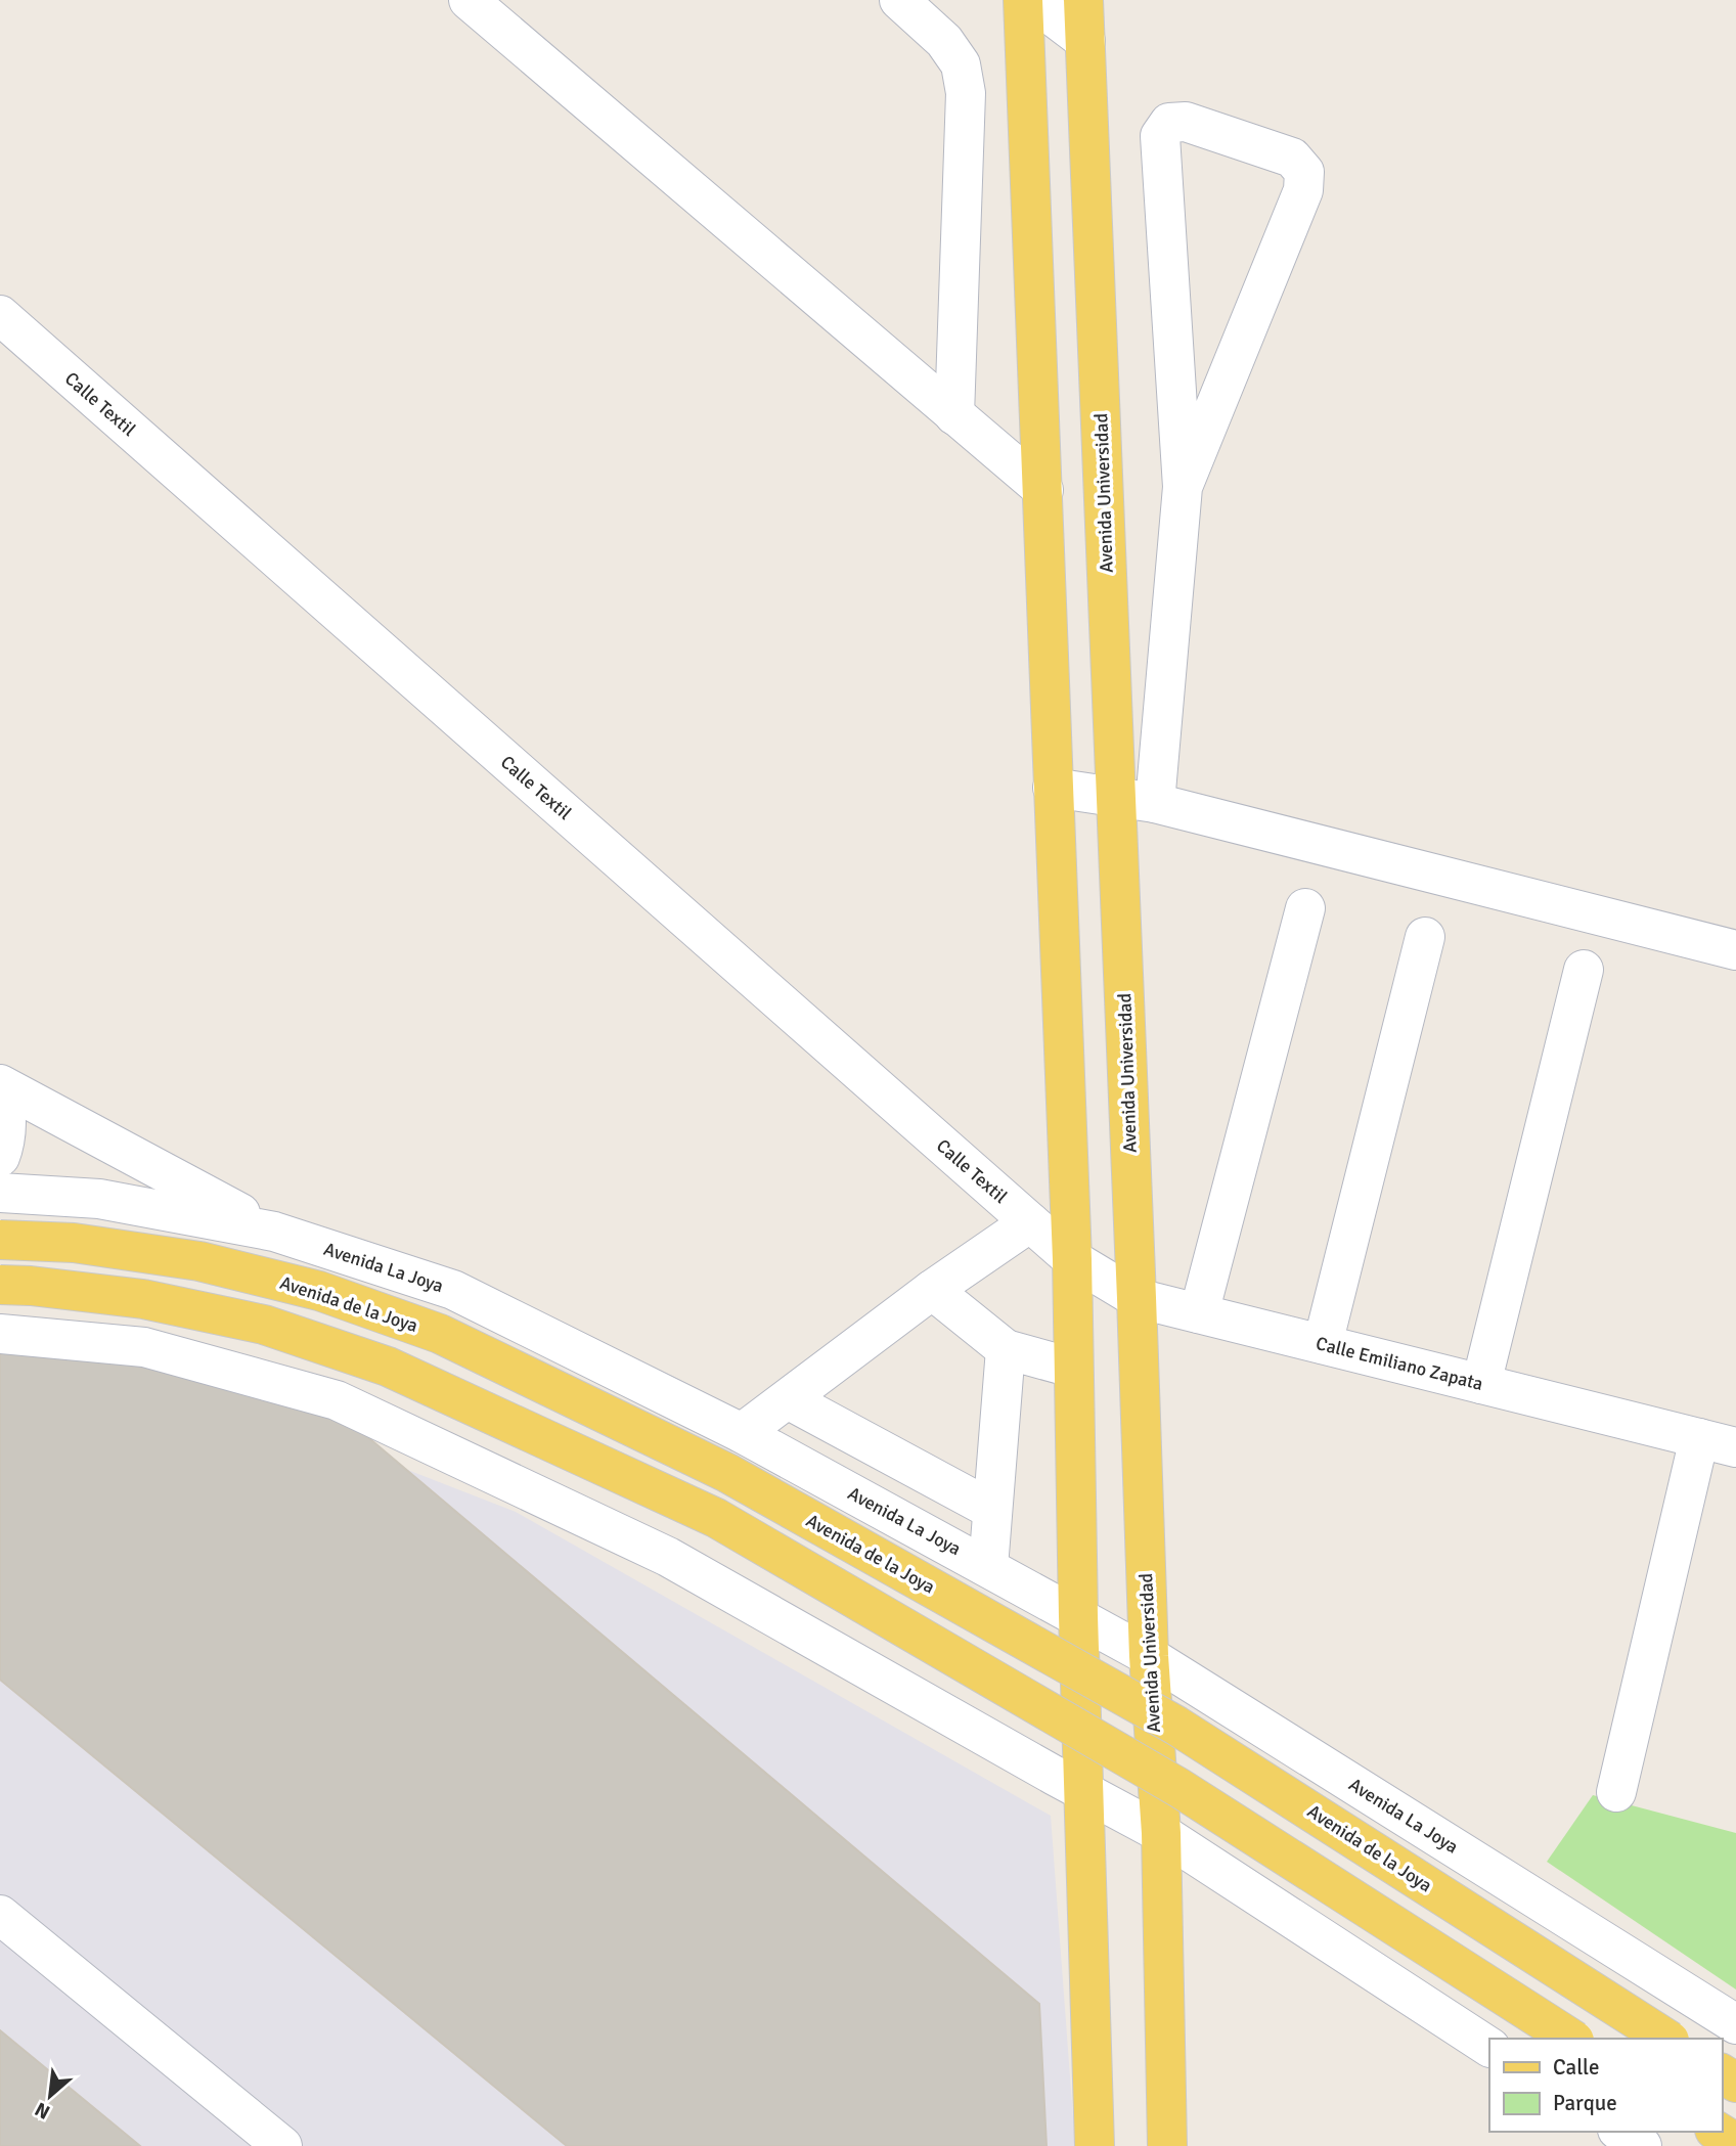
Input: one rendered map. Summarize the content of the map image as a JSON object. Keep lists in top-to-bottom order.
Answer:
{
  "streets": {
    "main road": ["Avenida Universidad", "Avenida de la Joya"],
    "street": ["Calle Textil", "Avenida La Joya", "Calle Emiliano Zapata"]
  },
  "crossings": [
    ["Calle Textil", "Calle Emiliano Zapata"],
    ["Avenida Universidad", "Avenida La Joya"],
    ["Avenida Universidad", "Calle Emiliano Zapata"]
  ],
  "legend": ["Calle", "Parque"],
  "north": "bottom left"
}
